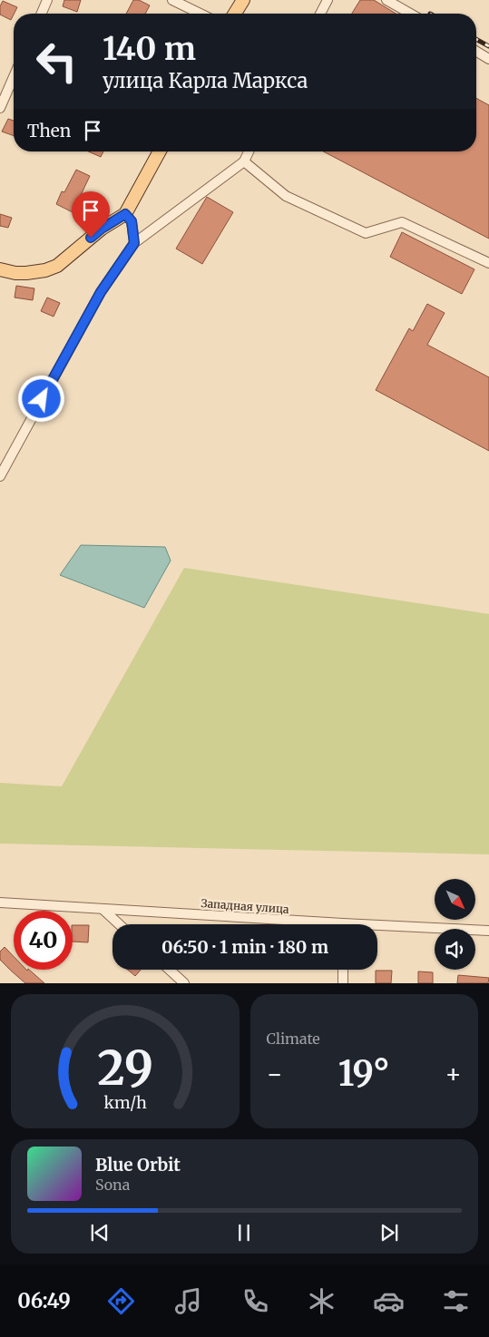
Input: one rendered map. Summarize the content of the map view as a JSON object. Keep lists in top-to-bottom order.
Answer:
{
  "streets": {
    "street": ["Западная улица"]
  },
  "north": "bottom right",
  "page": {
    "turn": ["140 m", "улица Карла Маркса"],
    "then": "Then",
    "limit": "40",
    "trip": "06:50 · 1 min · 180 m",
    "tile": "Climate",
    "heat": ["−", "19°", "+"],
    "song": ["Blue Orbit", "Sona"],
    "tabs": "06:49",
    "gauge": ["29", "km/h"]
  }
}
